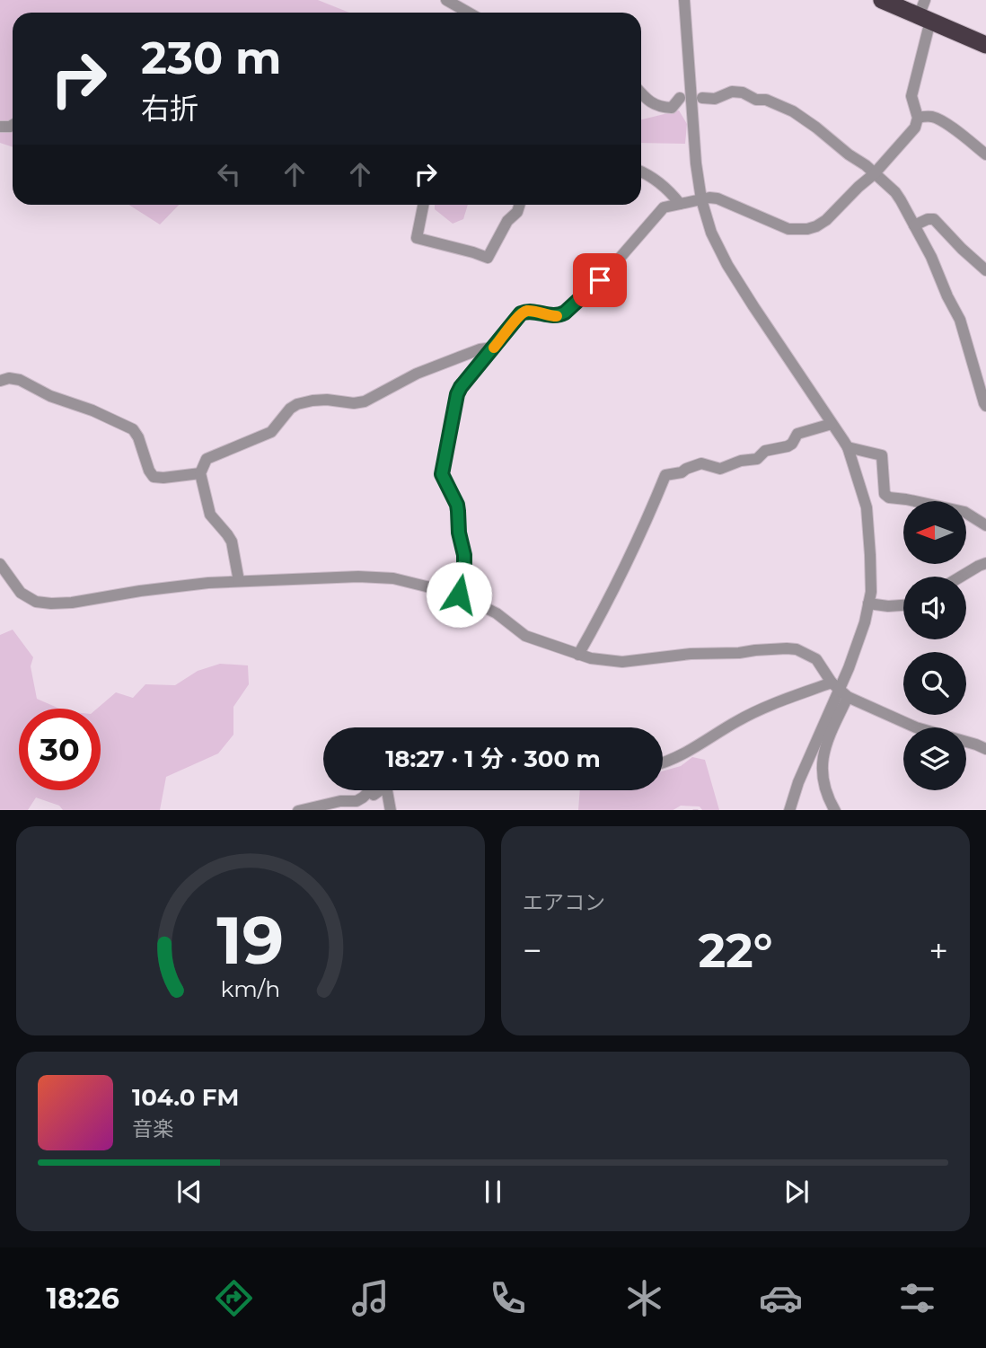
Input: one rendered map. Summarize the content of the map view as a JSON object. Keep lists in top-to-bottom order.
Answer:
{
  "north": "left",
  "page": {
    "turn": ["230 m", "右折"],
    "limit": "30",
    "trip": "18:27 · 1 分 · 300 m",
    "tile": "エアコン",
    "heat": ["−", "22°", "+"],
    "song": ["104.0 FM", "音楽"],
    "tabs": "18:26",
    "gauge": ["19", "km/h"]
  }
}
